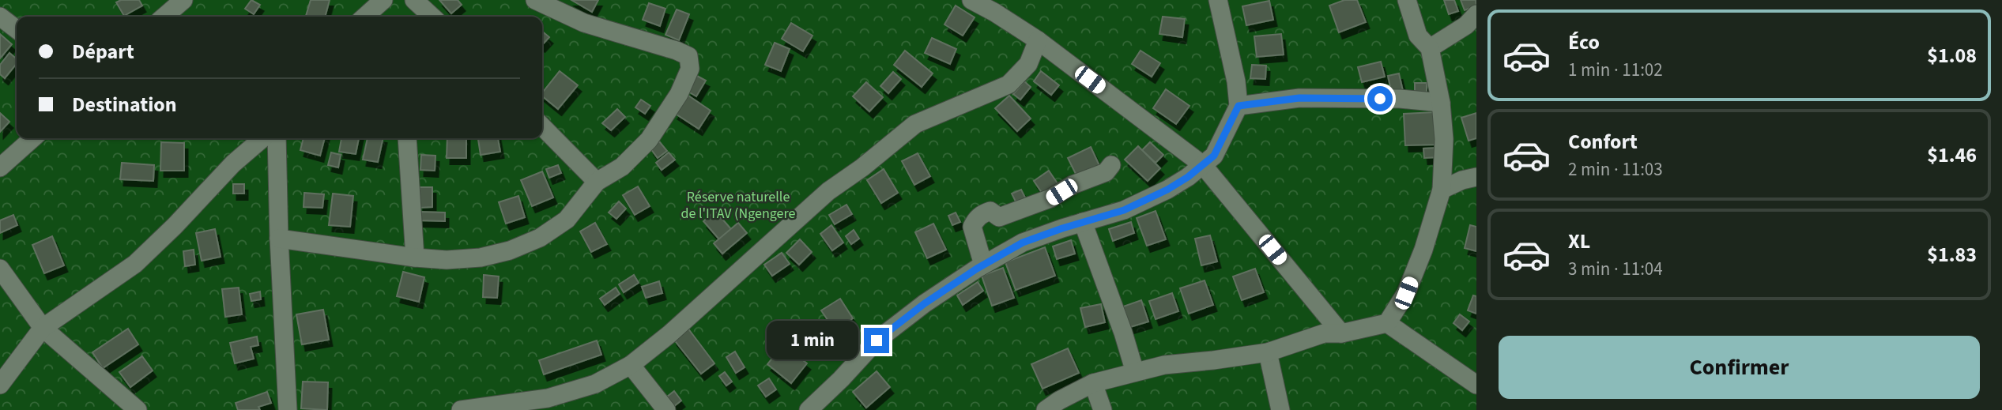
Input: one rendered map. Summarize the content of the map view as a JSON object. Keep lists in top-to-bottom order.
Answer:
{
  "parks": ["Réserve naturelle de l'ITAV (Ngengere"],
  "page": {
    "list": [
      {
        "name": "Éco",
        "note": "1 min · 11:02",
        "value": "$1.08"
      },
      {
        "name": "Confort",
        "note": "2 min · 11:03",
        "value": "$1.46"
      },
      {
        "name": "XL",
        "note": "3 min · 11:04",
        "value": "$1.83"
      }
    ],
    "banner": ["Départ", "Destination"],
    "bubble": "1 min",
    "buttons": "Confirmer"
  }
}
